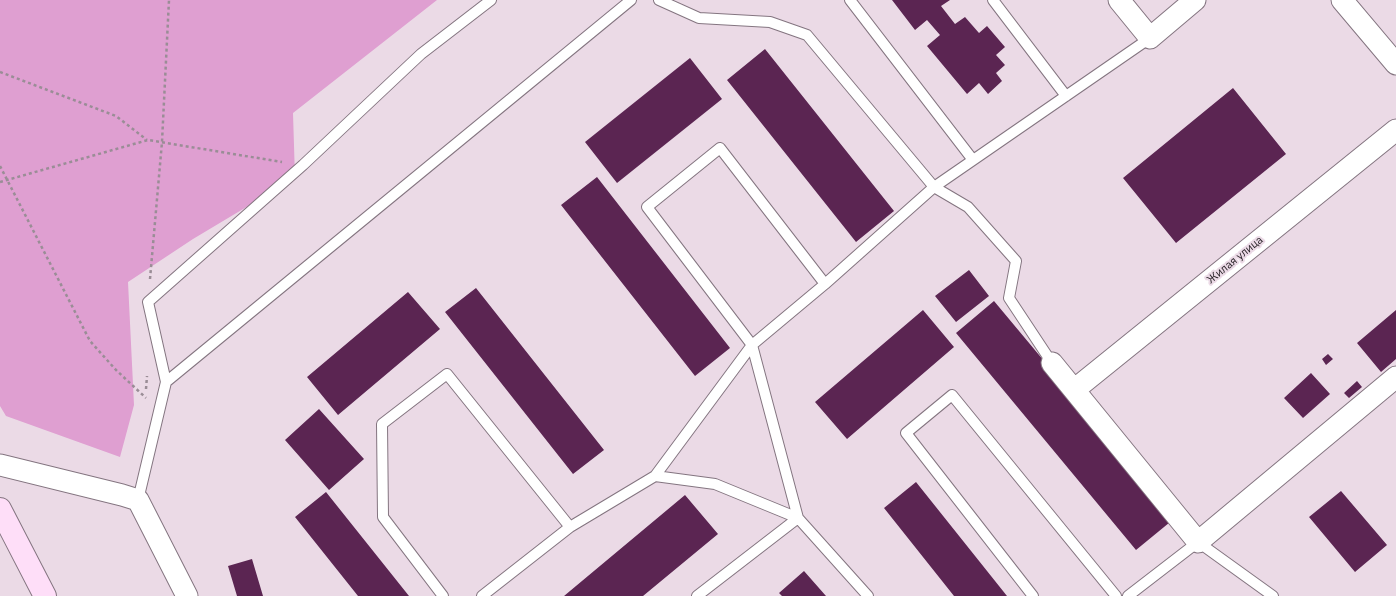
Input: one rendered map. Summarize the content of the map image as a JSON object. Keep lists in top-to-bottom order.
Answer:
{
  "streets": {
    "street": ["Жилая улица"]
  }
}
